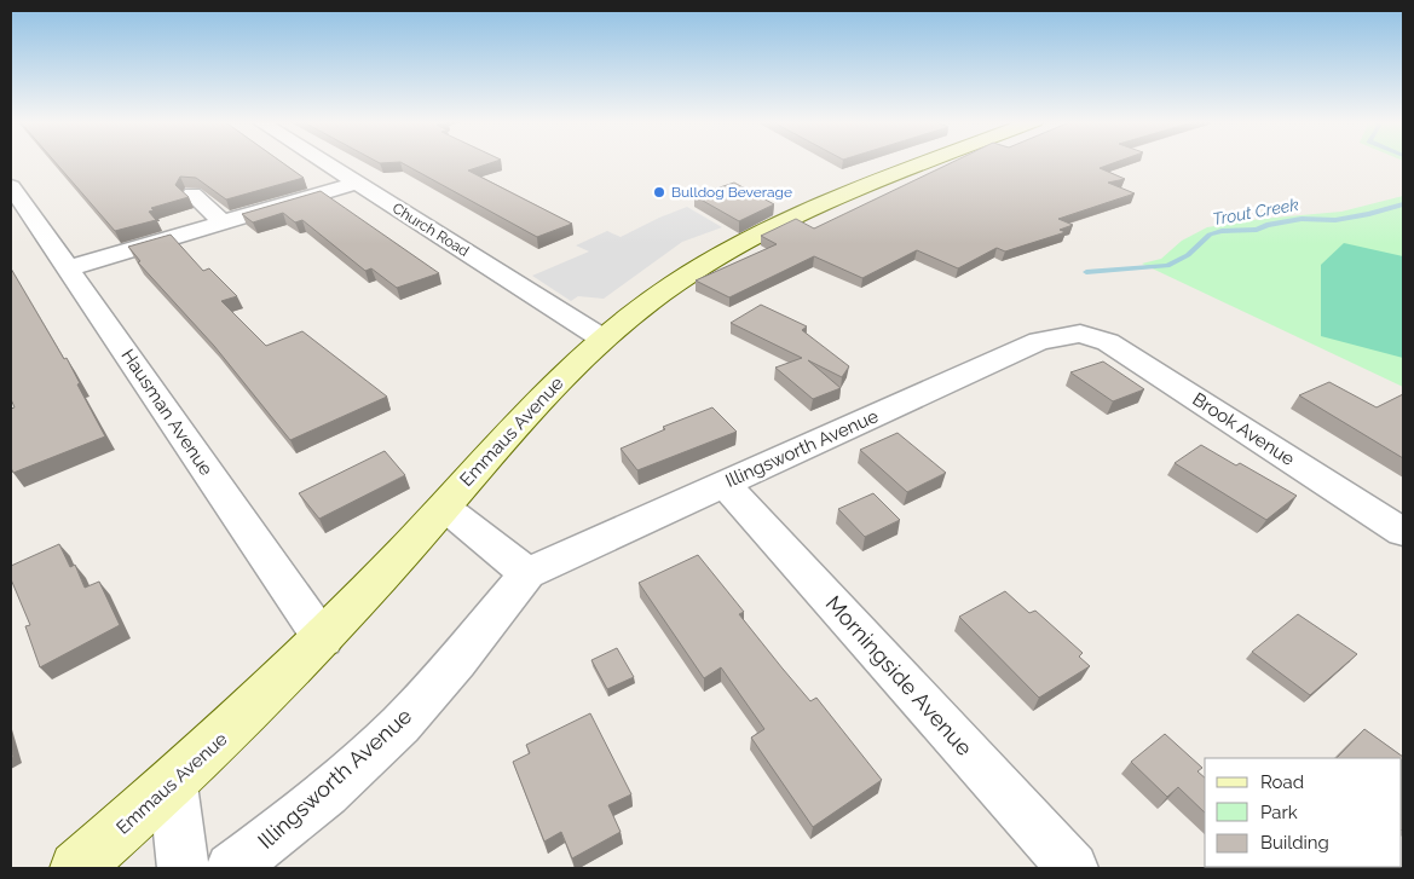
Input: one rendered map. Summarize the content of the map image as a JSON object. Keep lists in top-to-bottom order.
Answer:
{
  "streets": {
    "main road": ["Emmaus Avenue"],
    "street": [
      "Church Road",
      "Hausman Avenue",
      "Brook Avenue",
      "Illingsworth Avenue",
      "Morningside Avenue"
    ]
  },
  "crossings": [
    ["Church Road", "Emmaus Avenue"],
    ["Hausman Avenue", "Emmaus Avenue"],
    ["Brook Avenue", "Illingsworth Avenue"],
    ["Illingsworth Avenue", "Morningside Avenue"]
  ],
  "water": ["Trout Creek"],
  "places": ["Bulldog Beverage"],
  "legend": ["Road", "Park", "Building"]
}
